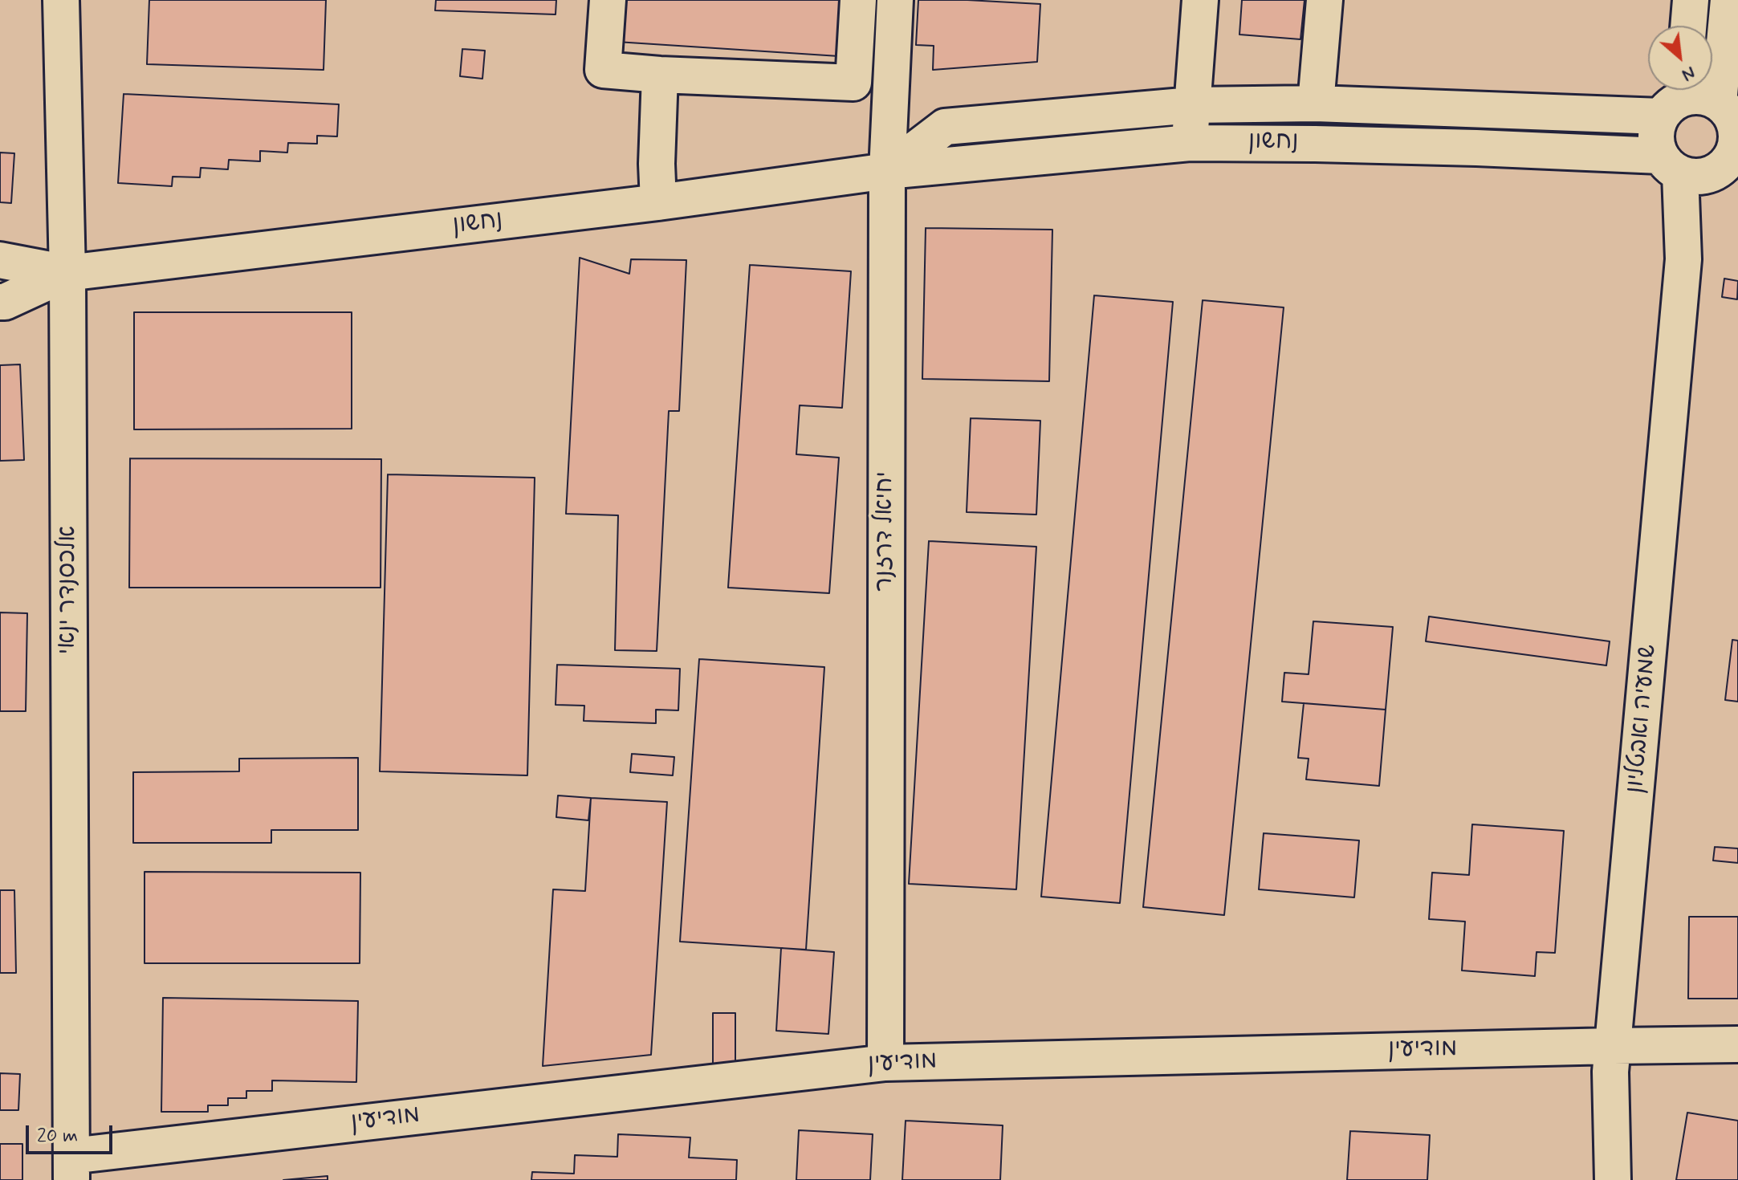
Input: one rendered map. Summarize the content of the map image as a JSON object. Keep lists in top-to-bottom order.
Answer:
{
  "streets": {
    "street": [
      "נחשון",
      "יחיאל דרזנר",
      "אלכסנדר ינאי",
      "שמעיה ואבטליון",
      "מודיעין"
    ]
  },
  "crossings": [
    ["נחשון", "יחיאל דרזנר"],
    ["נחשון", "אלכסנדר ינאי"],
    ["נחשון", "שמעיה ואבטליון"],
    ["יחיאל דרזנר", "מודיעין"],
    ["אלכסנדר ינאי", "מודיעין"],
    ["שמעיה ואבטליון", "מודיעין"]
  ],
  "scale_bar": "20 m",
  "north": "bottom right"
}
